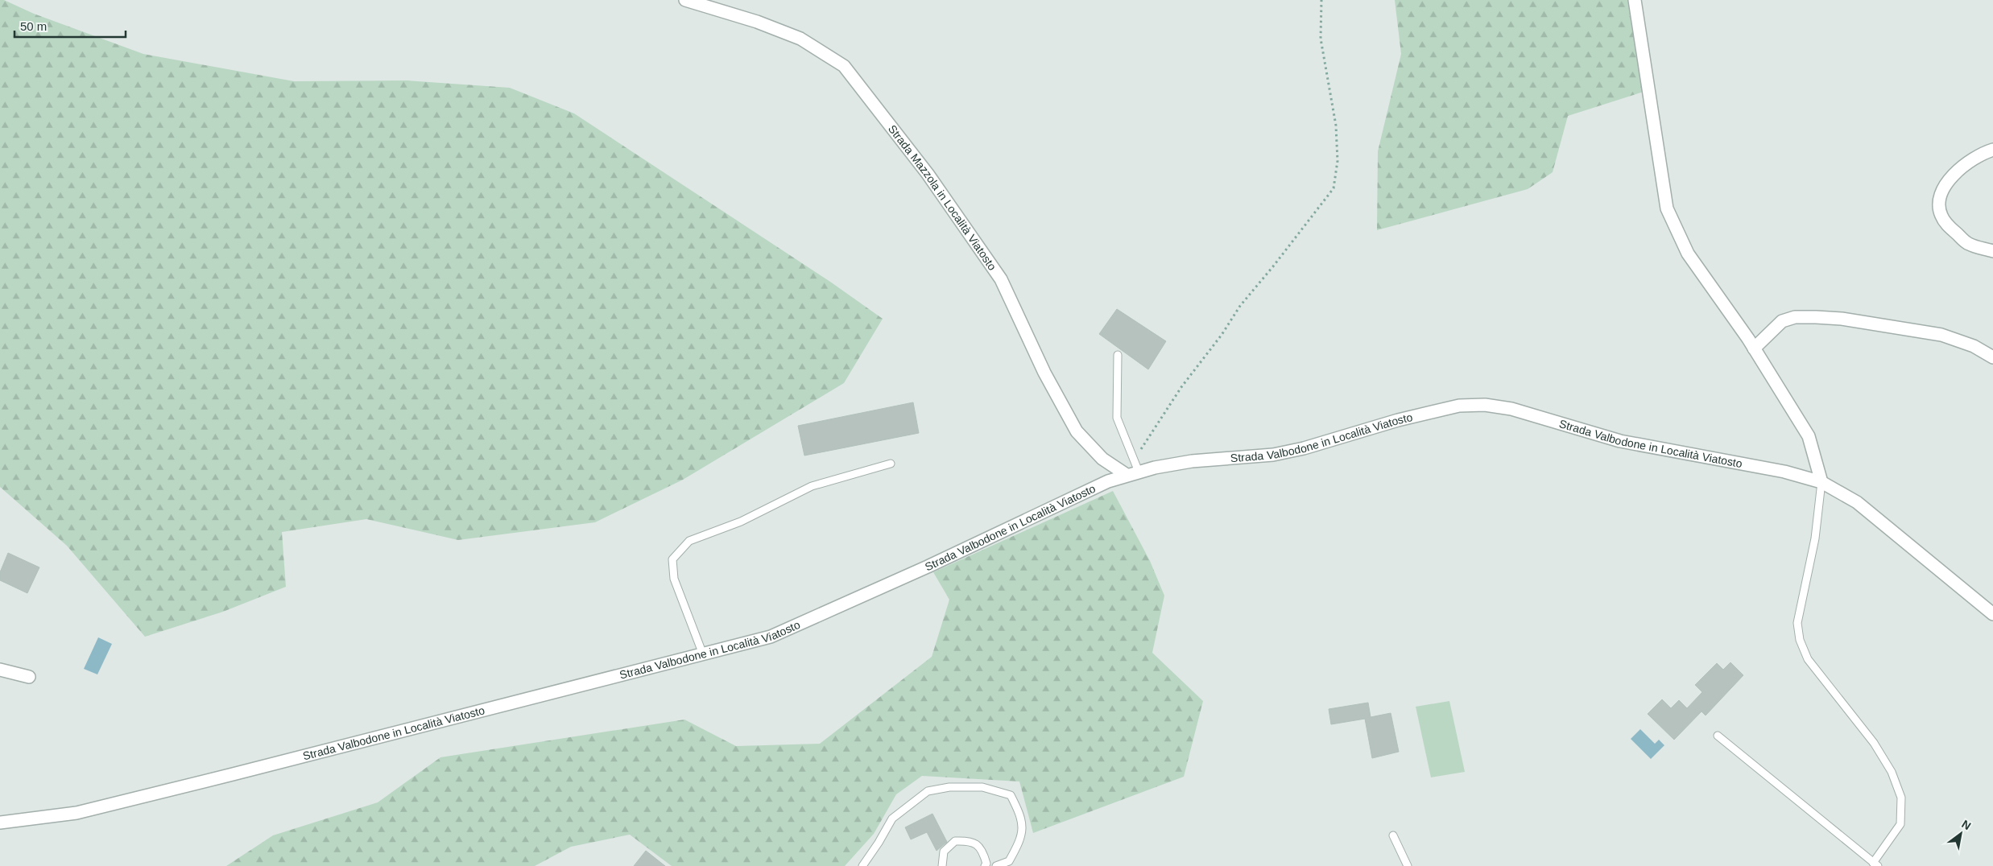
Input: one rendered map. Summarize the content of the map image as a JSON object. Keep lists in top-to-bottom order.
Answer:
{
  "streets": {
    "street": ["Strada Mazzola in Località Viatosto", "Strada Valbodone in Località Viatosto"]
  },
  "crossings": [
    ["Strada Mazzola in Località Viatosto", "Strada Valbodone in Località Viatosto"]
  ],
  "scale_bar": "50 m",
  "north": "top right"
}
